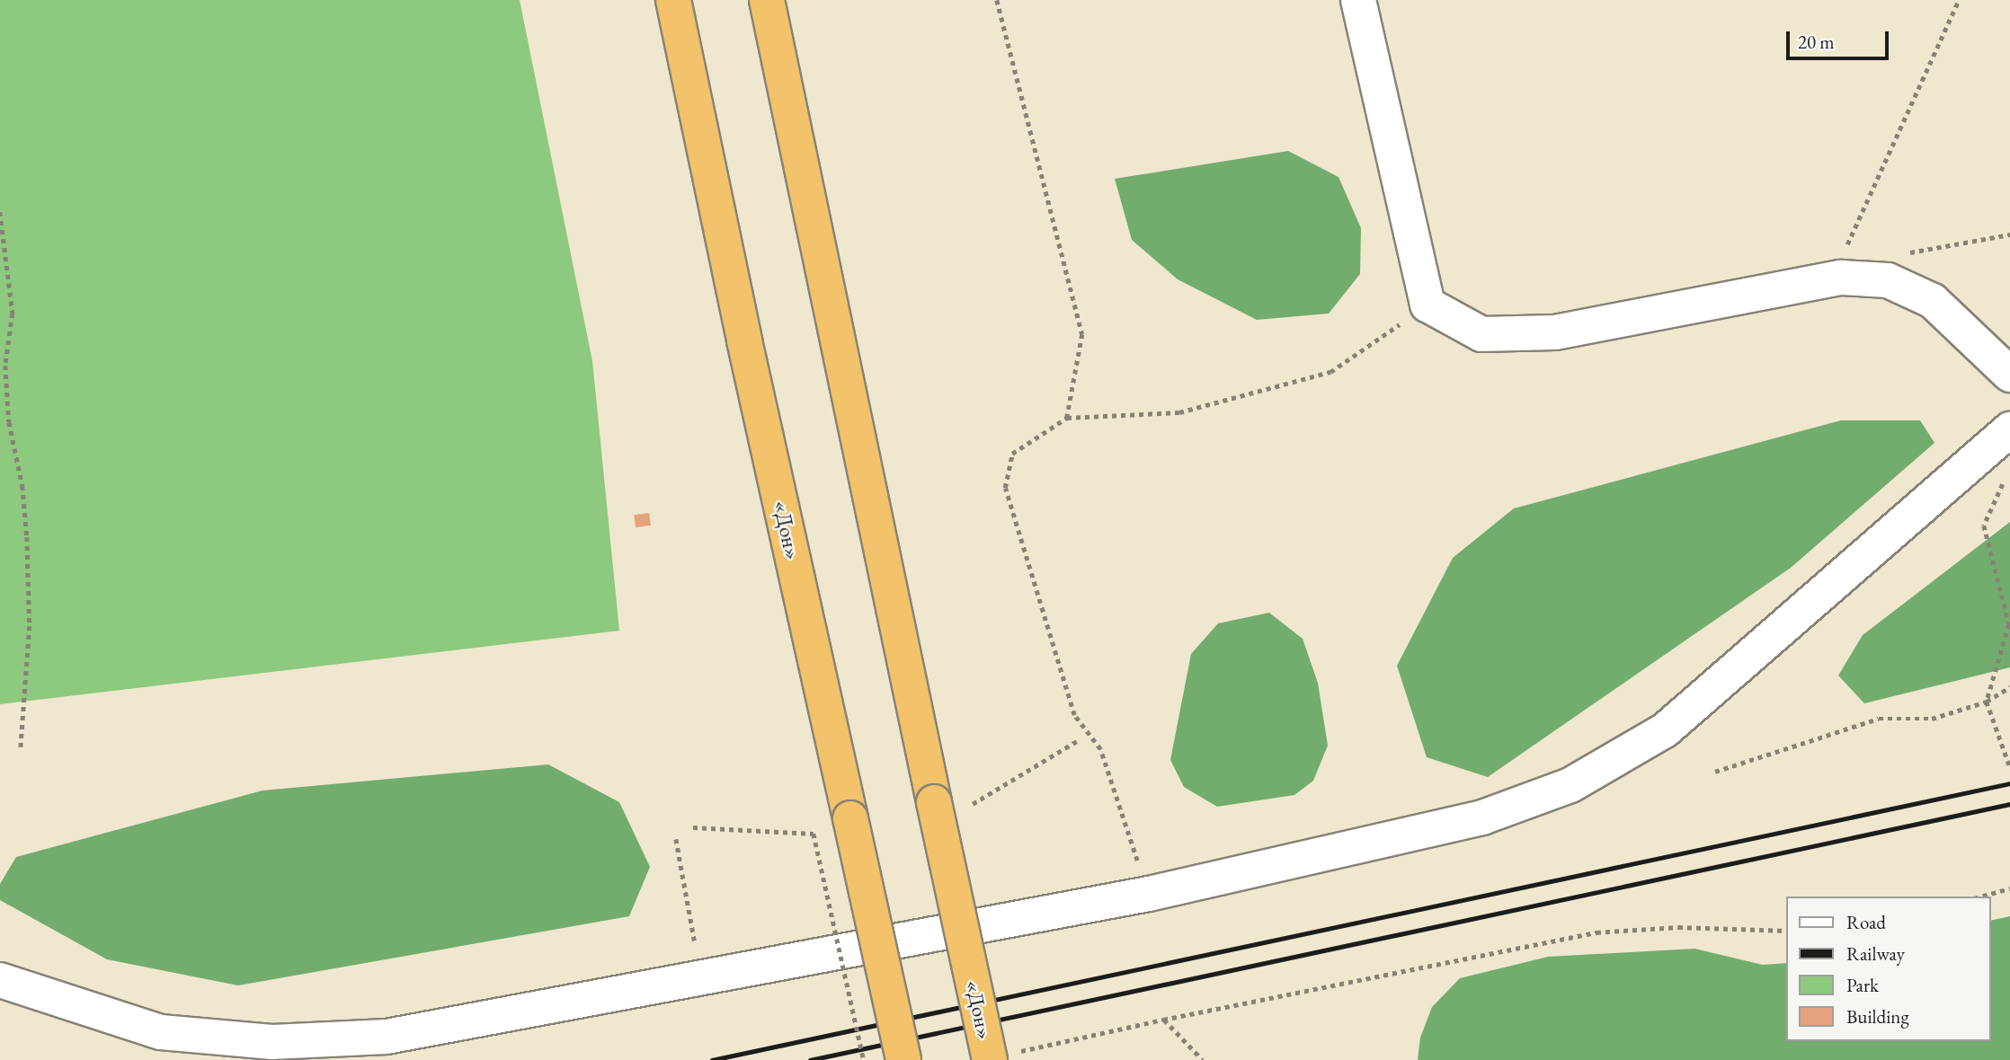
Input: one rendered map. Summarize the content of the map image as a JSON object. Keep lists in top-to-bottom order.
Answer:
{
  "streets": {
    "highway": ["«Дон»"]
  },
  "legend": [
    "Road",
    "Railway",
    "Park",
    "Building"
  ],
  "scale_bar": "20 m"
}
